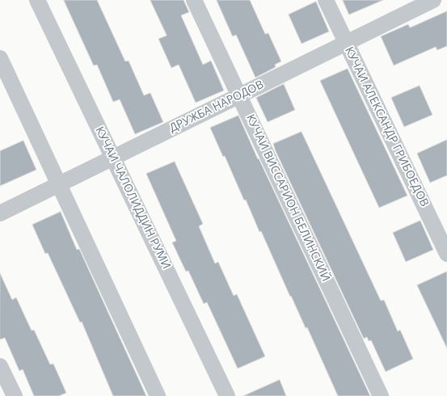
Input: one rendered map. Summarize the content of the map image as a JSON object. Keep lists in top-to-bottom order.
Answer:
{
  "streets": {
    "street": [
      "ДРУЖБА НАРОДОВ",
      "КУЧАИ АЛЕКСАНДР ГРИБОЕДОВ",
      "КУЧАИ ЧАЛОЛИДДИН РУМИ",
      "КУЧАИ ВИССАРИОН БЕЛИНСКИЙ"
    ]
  },
  "crossings": [
    ["ДРУЖБА НАРОДОВ", "КУЧАИ АЛЕКСАНДР ГРИБОЕДОВ"],
    ["ДРУЖБА НАРОДОВ", "КУЧАИ ЧАЛОЛИДДИН РУМИ"],
    ["ДРУЖБА НАРОДОВ", "КУЧАИ ВИССАРИОН БЕЛИНСКИЙ"]
  ]
}
